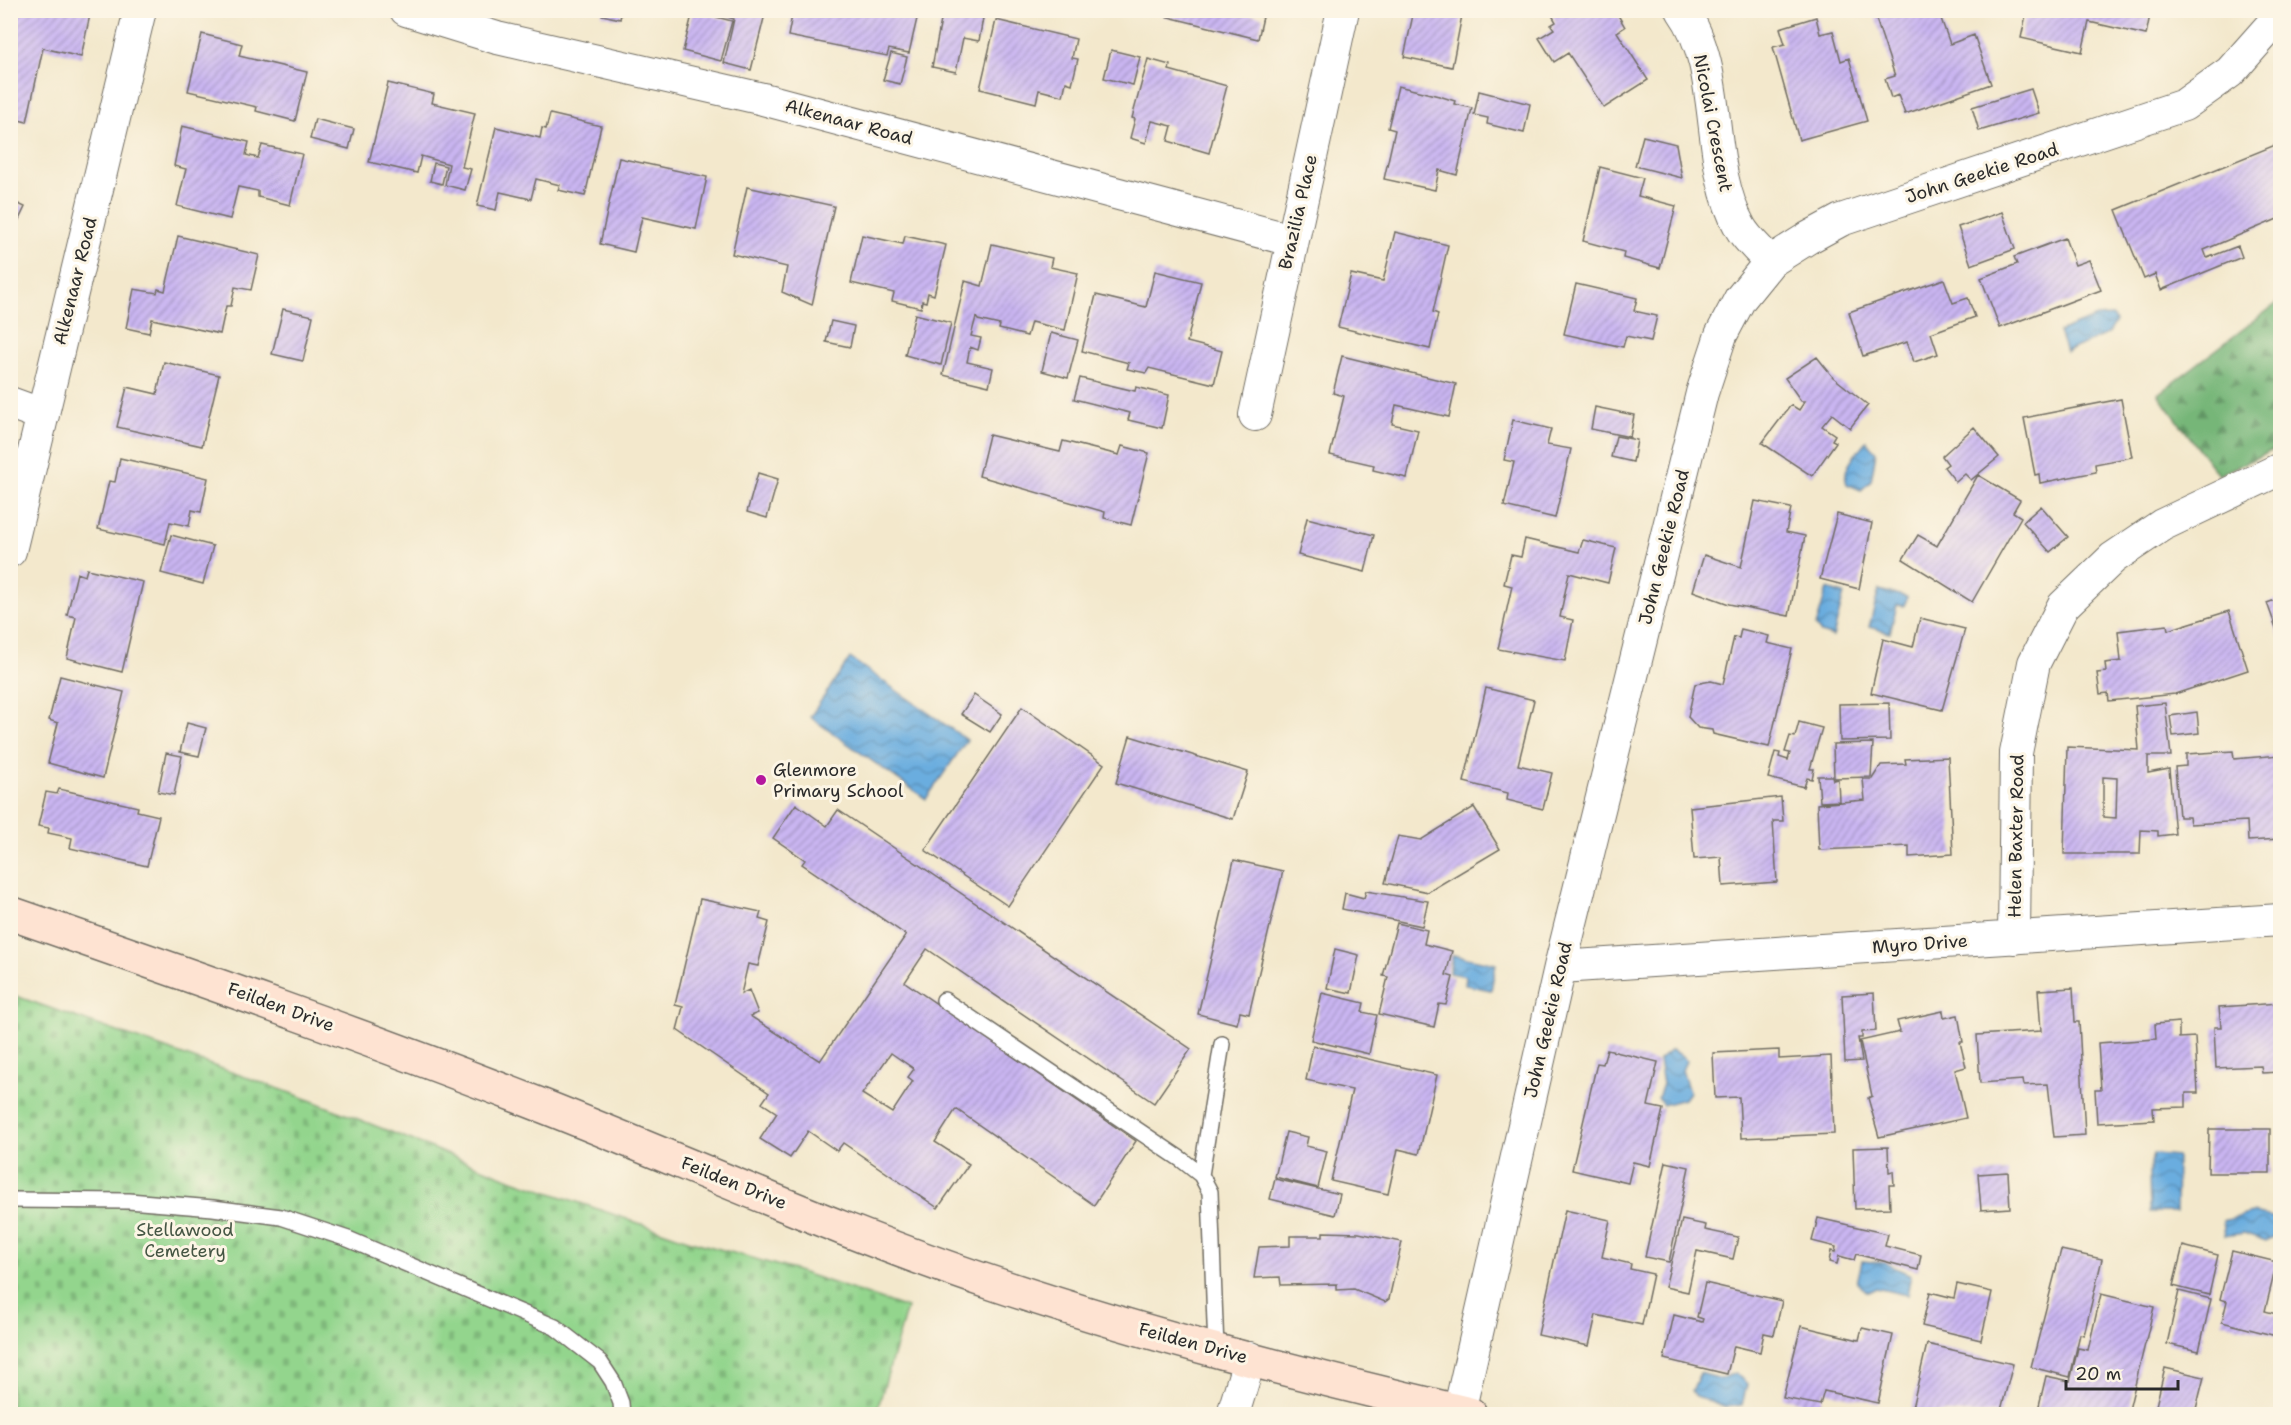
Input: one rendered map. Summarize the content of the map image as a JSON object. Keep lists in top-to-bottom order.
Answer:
{
  "streets": {
    "street": [
      "Alkenaar Road",
      "Nicolai Crescent",
      "John Geekie Road",
      "Brazilia Place",
      "Helen Baxter Road",
      "Myro Drive",
      "Feilden Drive"
    ]
  },
  "crossings": [
    ["Alkenaar Road", "Brazilia Place"],
    ["Nicolai Crescent", "John Geekie Road"],
    ["John Geekie Road", "Myro Drive"],
    ["John Geekie Road", "Feilden Drive"],
    ["Helen Baxter Road", "Myro Drive"]
  ],
  "parks": ["Stellawood Cemetery"],
  "places": ["Glenmore Primary School"],
  "scale_bar": "20 m"
}
